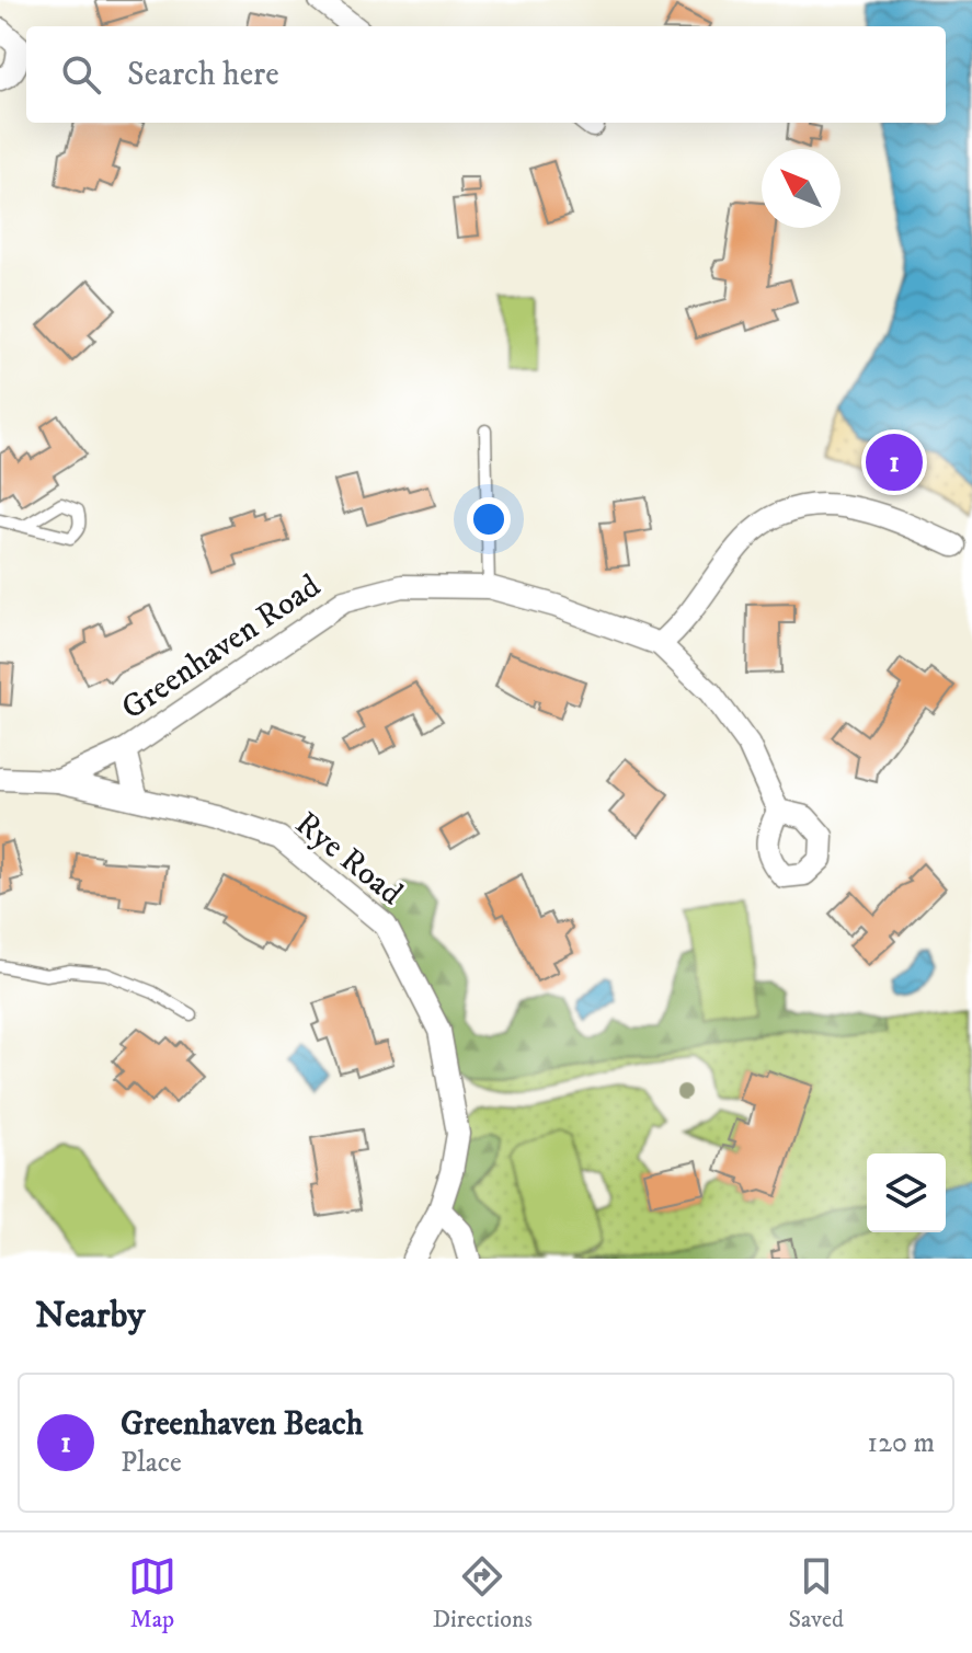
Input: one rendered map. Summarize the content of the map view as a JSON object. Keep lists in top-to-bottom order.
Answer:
{
  "streets": {
    "street": ["Greenhaven Road", "Rye Road"]
  },
  "crossings": [
    ["Greenhaven Road", "Rye Road"]
  ],
  "north": "top left",
  "page": {
    "search": "Search here",
    "pins": "1",
    "heading": "Nearby",
    "list": [
      {
        "mark": "1",
        "name": "Greenhaven Beach",
        "note": "Place",
        "value": "120 m"
      }
    ],
    "nav": ["Map", "Directions", "Saved"]
  }
}
